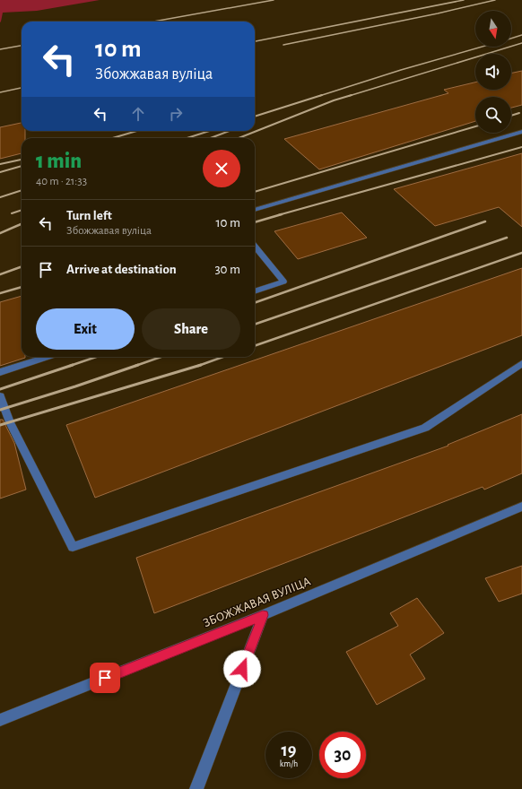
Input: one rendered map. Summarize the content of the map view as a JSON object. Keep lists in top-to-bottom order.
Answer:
{
  "streets": {
    "street": ["ЗБОЖЖАВАЯ ВУЛІЦА"]
  },
  "north": "bottom",
  "page": {
    "turn": ["10 m", "Збожжавая вуліца"],
    "heading": ["1 min", "40 m · 21:33"],
    "list": [
      {
        "name": "Turn left",
        "note": "Збожжавая вуліца",
        "value": "10 m"
      },
      {
        "name": "Arrive at destination",
        "value": "30 m"
      }
    ],
    "buttons": ["Exit", "Share"],
    "speed": "19 km/h",
    "limit": "30"
  }
}
